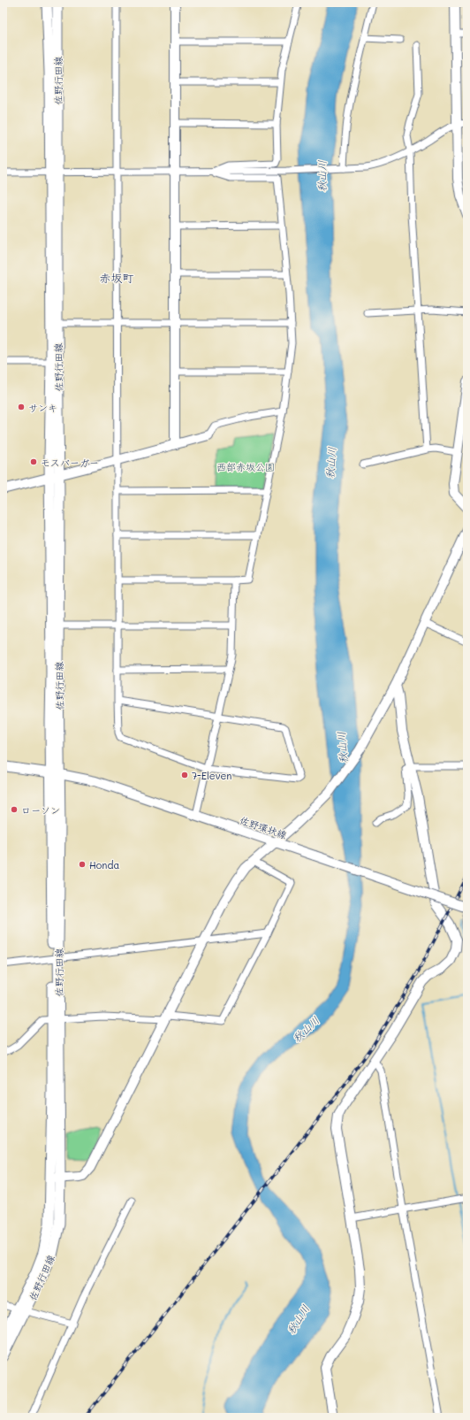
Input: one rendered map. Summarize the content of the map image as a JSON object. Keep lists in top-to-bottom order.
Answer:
{
  "streets": {
    "main road": ["佐野行田線"],
    "street": ["佐野環状線"]
  },
  "crossings": [
    ["佐野行田線", "佐野環状線"]
  ],
  "districts": ["赤坂町"],
  "water": ["秋山川"],
  "parks": ["西部赤坂公園"],
  "places": [
    "サンキ",
    "モスバーガー",
    "7-Eleven",
    "ローソン",
    "Honda"
  ]
}
